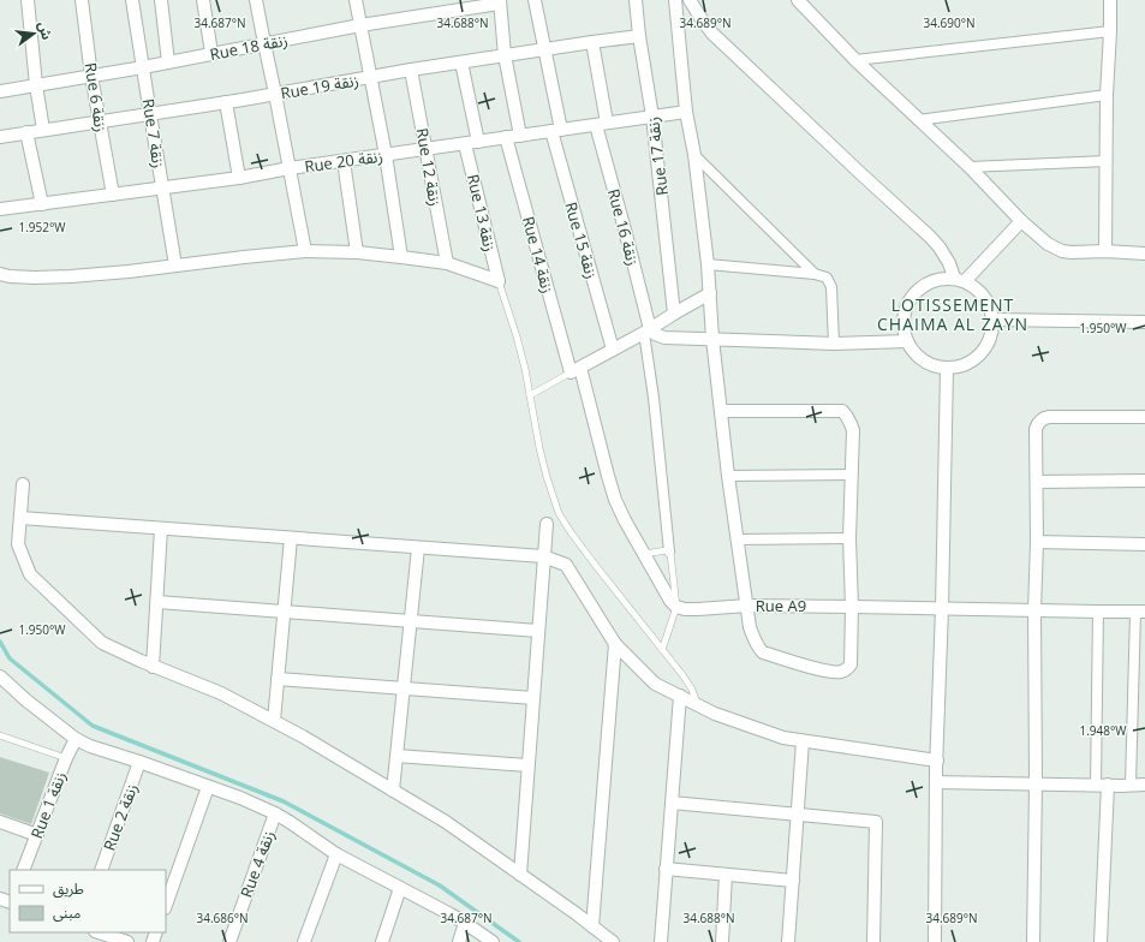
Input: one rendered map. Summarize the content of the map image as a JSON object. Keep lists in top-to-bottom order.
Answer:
{
  "streets": {
    "street": [
      "Rue 18 زنقة",
      "Rue 19 زنقة",
      "Rue 6 زنقة",
      "Rue 7 زنقة",
      "Rue 17 زنقة",
      "Rue 20 زنقة",
      "Rue 12 زنقة",
      "Rue 13 زنقة",
      "Rue 16 زنقة",
      "Rue 15 زنقة",
      "Rue 14 زنقة",
      "Rue A9",
      "Rue 1 زنقة",
      "Rue 2 زنقة",
      "Rue 4 زنقة"
    ]
  },
  "crossings": [
    ["Rue 18 زنقة", "Rue 6 زنقة"],
    ["Rue 18 زنقة", "Rue 7 زنقة"],
    ["Rue 19 زنقة", "Rue 6 زنقة"],
    ["Rue 19 زنقة", "Rue 7 زنقة"],
    ["Rue 19 زنقة", "Rue 17 زنقة"],
    ["Rue 19 زنقة", "Rue 12 زنقة"],
    ["Rue 19 زنقة", "Rue 16 زنقة"],
    ["Rue 19 زنقة", "Rue 15 زنقة"],
    ["Rue 6 زنقة", "Rue 20 زنقة"],
    ["Rue 7 زنقة", "Rue 20 زنقة"],
    ["Rue 17 زنقة", "Rue 20 زنقة"],
    ["Rue 20 زنقة", "Rue 12 زنقة"],
    ["Rue 20 زنقة", "Rue 13 زنقة"],
    ["Rue 20 زنقة", "Rue 16 زنقة"],
    ["Rue 20 زنقة", "Rue 15 زنقة"],
    ["Rue 20 زنقة", "Rue 14 زنقة"]
  ],
  "districts": ["LOTISSEMENT CHAIMA AL ZAYN"],
  "legend": ["طريق", "مبنى"],
  "north": "right",
  "coordinates": [
    "34.687°N",
    "34.688°N",
    "34.689°N",
    "34.690°N",
    "1.952°W",
    "1.950°W",
    "1.948°W",
    "34.686°N"
  ]
}
